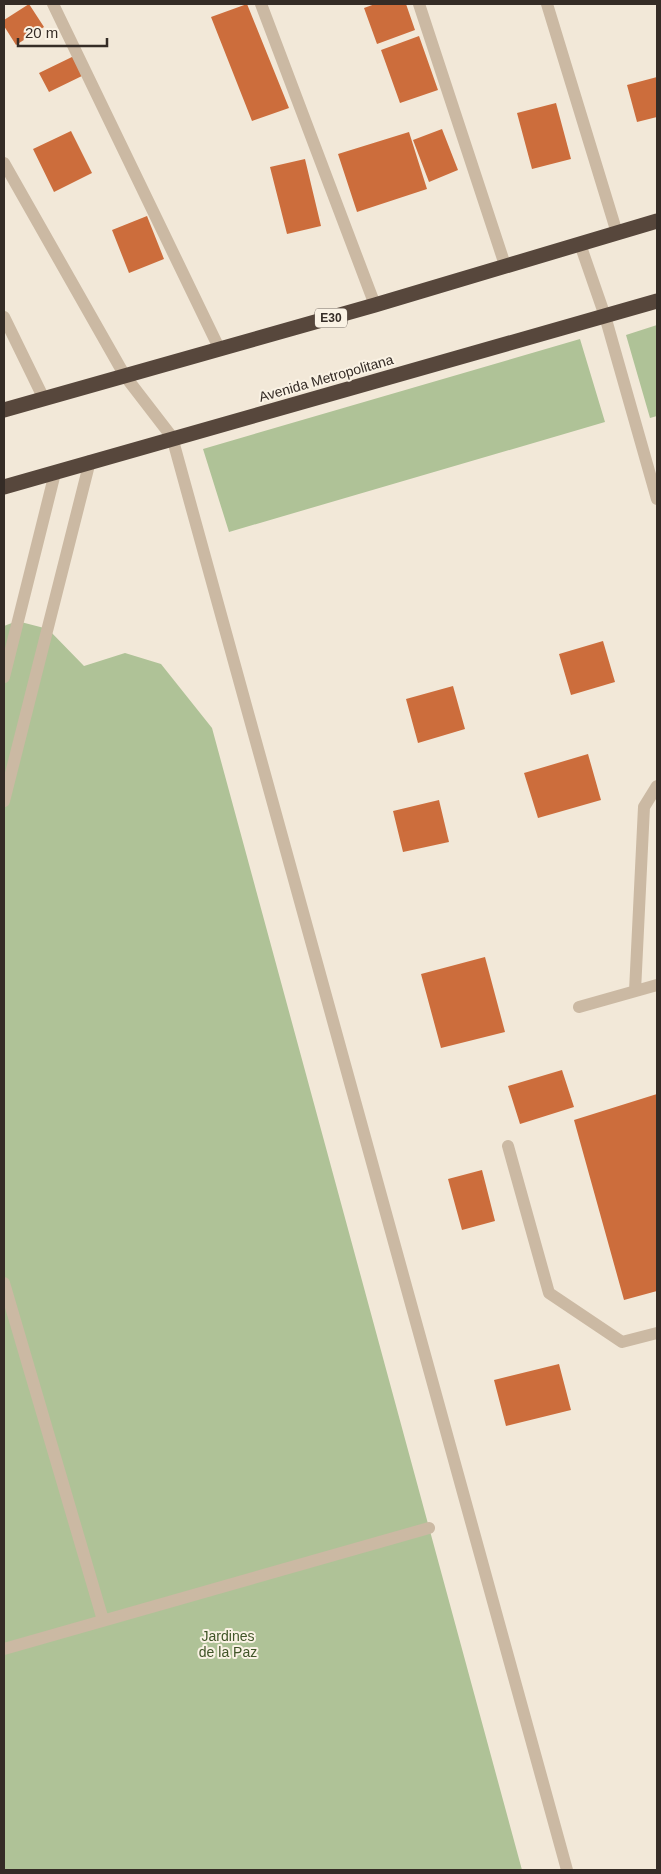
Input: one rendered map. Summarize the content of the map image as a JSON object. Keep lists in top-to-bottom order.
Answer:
{
  "streets": {
    "highway": ["E30", "Avenida Metropolitana"]
  },
  "parks": ["Jardines de la Paz"],
  "scale_bar": "20 m"
}
